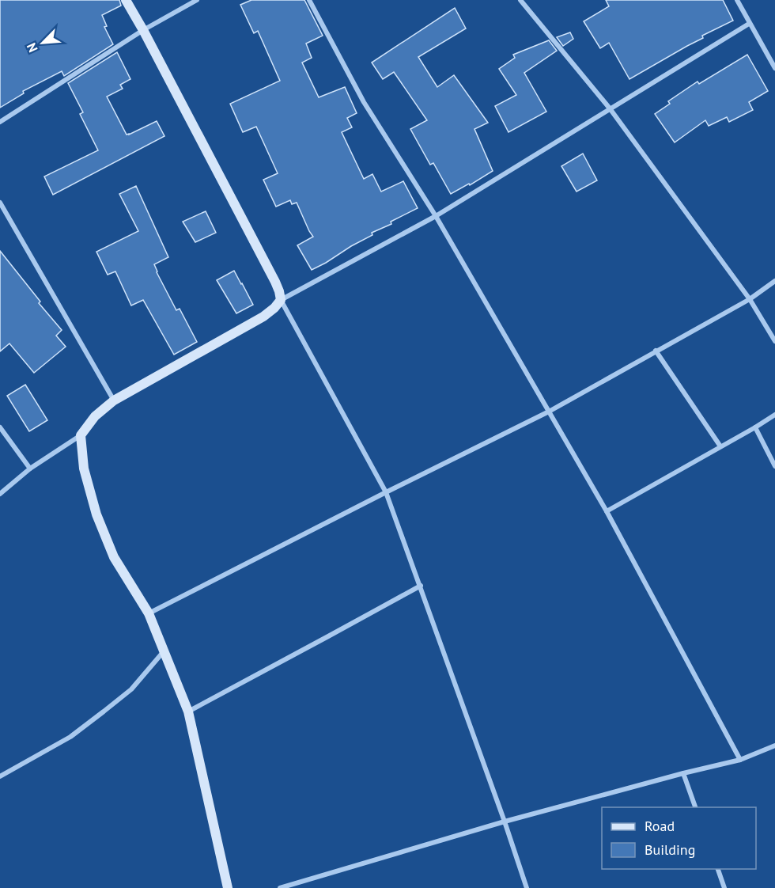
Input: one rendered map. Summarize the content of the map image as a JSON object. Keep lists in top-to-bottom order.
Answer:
{
  "legend": ["Road", "Building"],
  "north": "bottom left"
}
